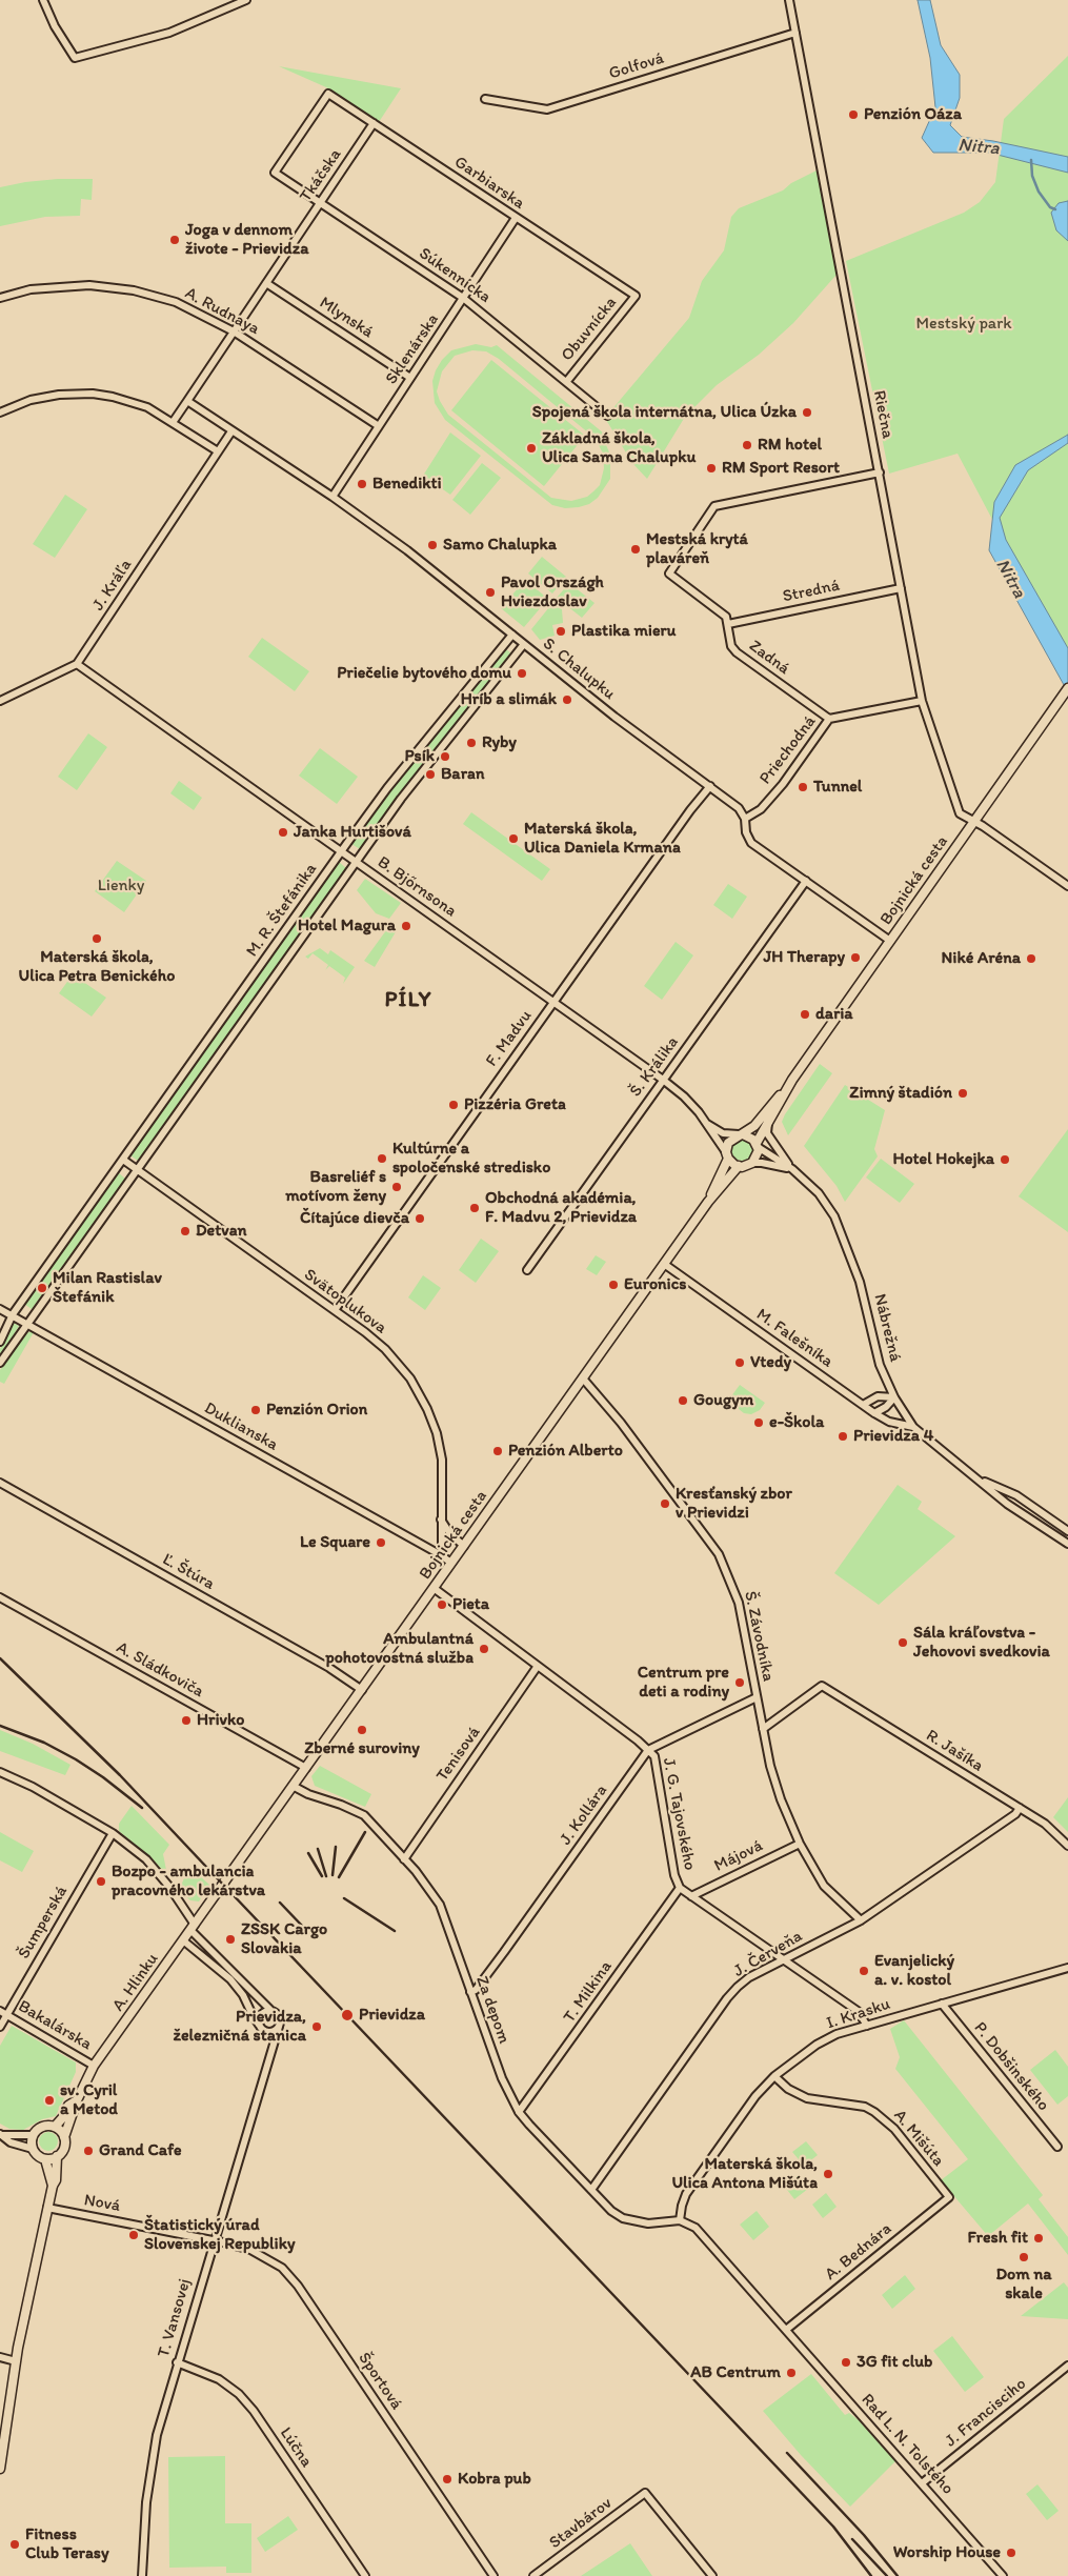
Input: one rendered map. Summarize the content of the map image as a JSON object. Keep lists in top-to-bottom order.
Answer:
{
  "streets": {
    "street": [
      "Golfová",
      "Tkáčska",
      "Garbiarska",
      "Súkennícka",
      "A. Rudnaya",
      "Mlynská",
      "Obuvnícka",
      "Sklenárska",
      "Riečna",
      "J. Kráľa",
      "Stredná",
      "Zadná",
      "S. Chalupku",
      "Priechodná",
      "Bojnická cesta",
      "B. Bjőrnsona",
      "M. R. Štefánika",
      "F. Madvu",
      "Š. Králika",
      "Svätoplukova",
      "Nábrežná",
      "M. Falešníka",
      "Duklianska",
      "Ľ. Štúra",
      "Š. Závodníka",
      "A. Sládkoviča",
      "R. Jašíka",
      "Tenisová",
      "J. G. Tajovského",
      "J. Kollára",
      "Májová",
      "Šumperská",
      "J. Červeňa",
      "A. Hlinku",
      "T. Milkina",
      "Za depom",
      "I. Krasku",
      "Bakalárska",
      "P. Dobšinského",
      "A. Mišúta",
      "Nová",
      "A. Bednára",
      "T. Vansovej",
      "Športová",
      "J. Francisciho",
      "Rad L. N. Tolstého",
      "Lúčna",
      "Stavbárov"
    ]
  },
  "crossings": [
    ["Golfová", "Riečna"],
    ["Tkáčska", "Garbiarska"],
    ["Tkáčska", "Súkennícka"],
    ["Tkáčska", "A. Rudnaya"],
    ["Tkáčska", "Mlynská"],
    ["Tkáčska", "S. Chalupku"],
    ["Garbiarska", "Súkennícka"],
    ["Garbiarska", "Obuvnícka"],
    ["Garbiarska", "Sklenárska"],
    ["Súkennícka", "Obuvnícka"],
    ["Súkennícka", "Sklenárska"],
    ["A. Rudnaya", "Sklenárska"],
    ["Mlynská", "Sklenárska"],
    ["Sklenárska", "S. Chalupku"],
    ["Riečna", "Stredná"],
    ["Riečna", "Zadná"],
    ["Riečna", "Priechodná"],
    ["Riečna", "Bojnická cesta"],
    ["J. Kráľa", "B. Bjőrnsona"],
    ["Stredná", "Zadná"],
    ["Zadná", "Priechodná"],
    ["S. Chalupku", "Priechodná"],
    ["S. Chalupku", "Bojnická cesta"],
    ["S. Chalupku", "M. R. Štefánika"],
    ["S. Chalupku", "F. Madvu"],
    ["S. Chalupku", "Š. Králika"],
    ["Bojnická cesta", "B. Bjőrnsona"],
    ["Bojnická cesta", "Nábrežná"],
    ["Bojnická cesta", "M. Falešníka"],
    ["Bojnická cesta", "Ľ. Štúra"],
    ["Bojnická cesta", "Š. Závodníka"],
    ["Bojnická cesta", "A. Sládkoviča"],
    ["Bojnická cesta", "J. G. Tajovského"],
    ["Bojnická cesta", "A. Hlinku"],
    ["Bojnická cesta", "Za depom"],
    ["B. Bjőrnsona", "M. R. Štefánika"],
    ["B. Bjőrnsona", "F. Madvu"],
    ["B. Bjőrnsona", "Š. Králika"],
    ["B. Bjőrnsona", "Nábrežná"],
    ["M. R. Štefánika", "Svätoplukova"],
    ["M. R. Štefánika", "Duklianska"],
    ["F. Madvu", "Svätoplukova"],
    ["Svätoplukova", "Duklianska"],
    ["Nábrežná", "M. Falešníka"],
    ["Š. Závodníka", "R. Jašíka"],
    ["Š. Závodníka", "J. Kollára"],
    ["Š. Závodníka", "Májová"],
    ["Š. Závodníka", "J. Červeňa"],
    ["R. Jašíka", "J. Červeňa"],
    ["Tenisová", "J. G. Tajovského"],
    ["Tenisová", "Za depom"],
    ["J. G. Tajovského", "J. Kollára"],
    ["J. G. Tajovského", "Májová"],
    ["J. G. Tajovského", "J. Červeňa"],
    ["J. G. Tajovského", "T. Milkina"],
    ["J. G. Tajovského", "I. Krasku"],
    ["J. Kollára", "Za depom"],
    ["Šumperská", "Bakalárska"],
    ["J. Červeňa", "Za depom"],
    ["A. Hlinku", "Bakalárska"],
    ["A. Hlinku", "Nová"],
    ["T. Milkina", "Za depom"],
    ["Za depom", "I. Krasku"],
    ["Za depom", "Rad L. N. Tolstého"],
    ["I. Krasku", "P. Dobšinského"],
    ["I. Krasku", "A. Mišúta"],
    ["I. Krasku", "Rad L. N. Tolstého"],
    ["A. Mišúta", "A. Bednára"],
    ["Nová", "T. Vansovej"],
    ["Nová", "Športová"],
    ["A. Bednára", "Rad L. N. Tolstého"],
    ["T. Vansovej", "Športová"],
    ["T. Vansovej", "Lúčna"],
    ["J. Francisciho", "Rad L. N. Tolstého"]
  ],
  "districts": ["PÍLY"],
  "water": ["Nitra"],
  "parks": ["Mestský park", "Lienky"],
  "places": [
    "Penzión Oáza",
    "Joga v dennom živote - Prievidza",
    "Spojená škola internátna, Ulica Úzka",
    "RM hotel",
    "Základná škola, Ulica Sama Chalupku",
    "RM Sport Resort",
    "Benedikti",
    "Samo Chalupka",
    "Mestská krytá plaváreň",
    "Pavol Országh Hviezdoslav",
    "Plastika mieru",
    "Priečelie bytového domu",
    "Hríb a slimák",
    "Ryby",
    "Psík",
    "Baran",
    "Tunnel",
    "Janka Hurtišová",
    "Materská škola, Ulica Daniela Krmana",
    "Hotel Magura",
    "Materská škola, Ulica Petra Benického",
    "JH Therapy",
    "Niké Aréna",
    "daria",
    "Zimný štadión",
    "Pizzéria Greta",
    "Kultúrne a spoločenské stredisko",
    "Hotel Hokejka",
    "Basreliéf s motívom ženy",
    "Obchodná akadémia, F. Madvu 2, Prievidza",
    "Čítajúce dievča",
    "Detvan",
    "Euronics",
    "Milan Rastislav Štefánik",
    "Vtedy",
    "Gougym",
    "Penzión Orion",
    "e-Škola",
    "Prievidza 4",
    "Penzión Alberto",
    "Kresťanský zbor v Prievidzi",
    "Le Square",
    "Pieta",
    "Sála kráľovstva - Jehovovi svedkovia",
    "Ambulantná pohotovostná služba",
    "Centrum pre deti a rodiny",
    "Hrivko",
    "Zberné suroviny",
    "Bozpo - ambulancia pracovného lekárstva",
    "ZSSK Cargo Slovakia",
    "Evanjelický a. v. kostol",
    "Prievidza",
    "Prievidza, železničná stanica",
    "sv. Cyril a Metod",
    "Grand Cafe",
    "Materská škola, Ulica Antona Mišúta",
    "Štatistický úrad Slovenskej Republiky",
    "Fresh fit",
    "Dom na skale",
    "3G fit club",
    "AB Centrum",
    "Kobra pub",
    "Fitness Club Terasy",
    "Worship House"
  ]
}
